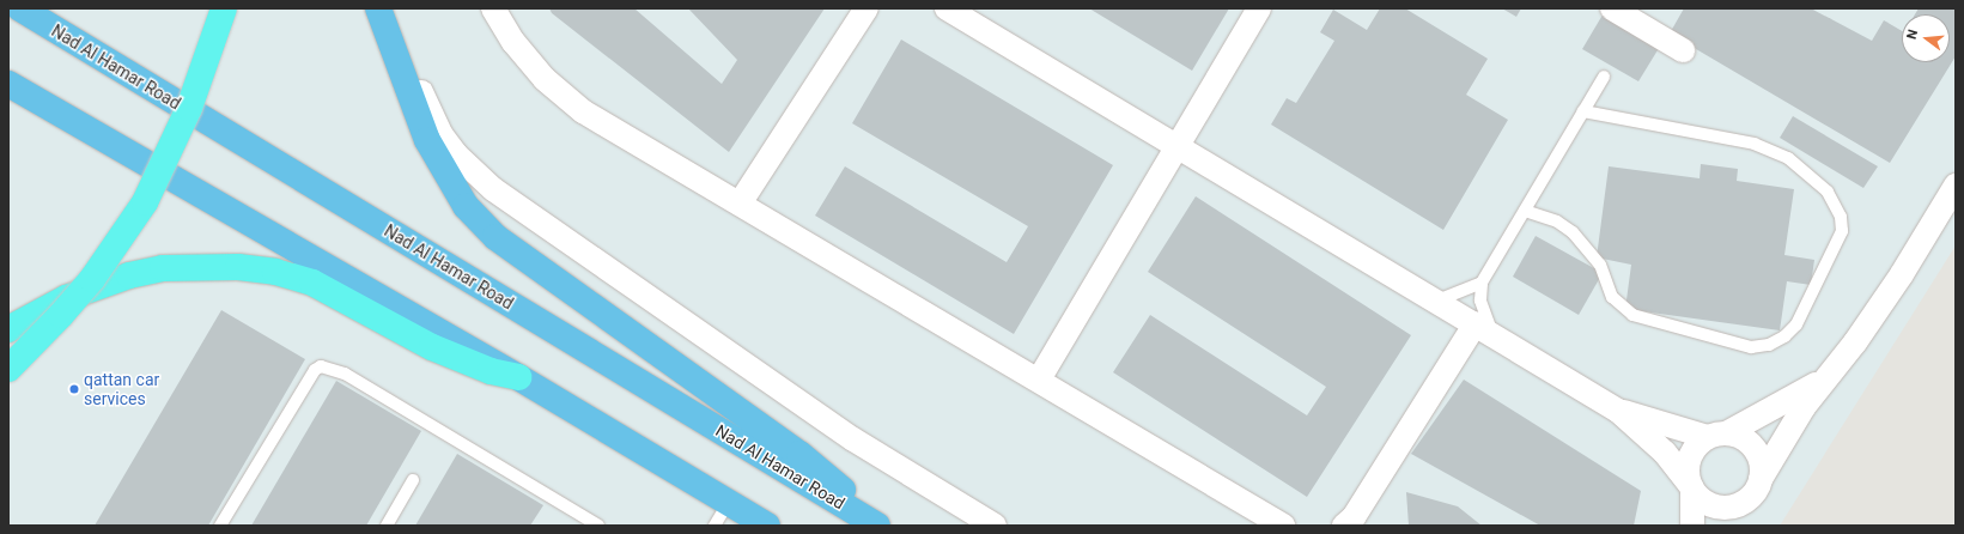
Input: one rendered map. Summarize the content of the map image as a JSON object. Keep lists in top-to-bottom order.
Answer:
{
  "streets": {
    "main road": ["Nad Al Hamar Road"]
  },
  "places": ["qattan car services"],
  "north": "left"
}
